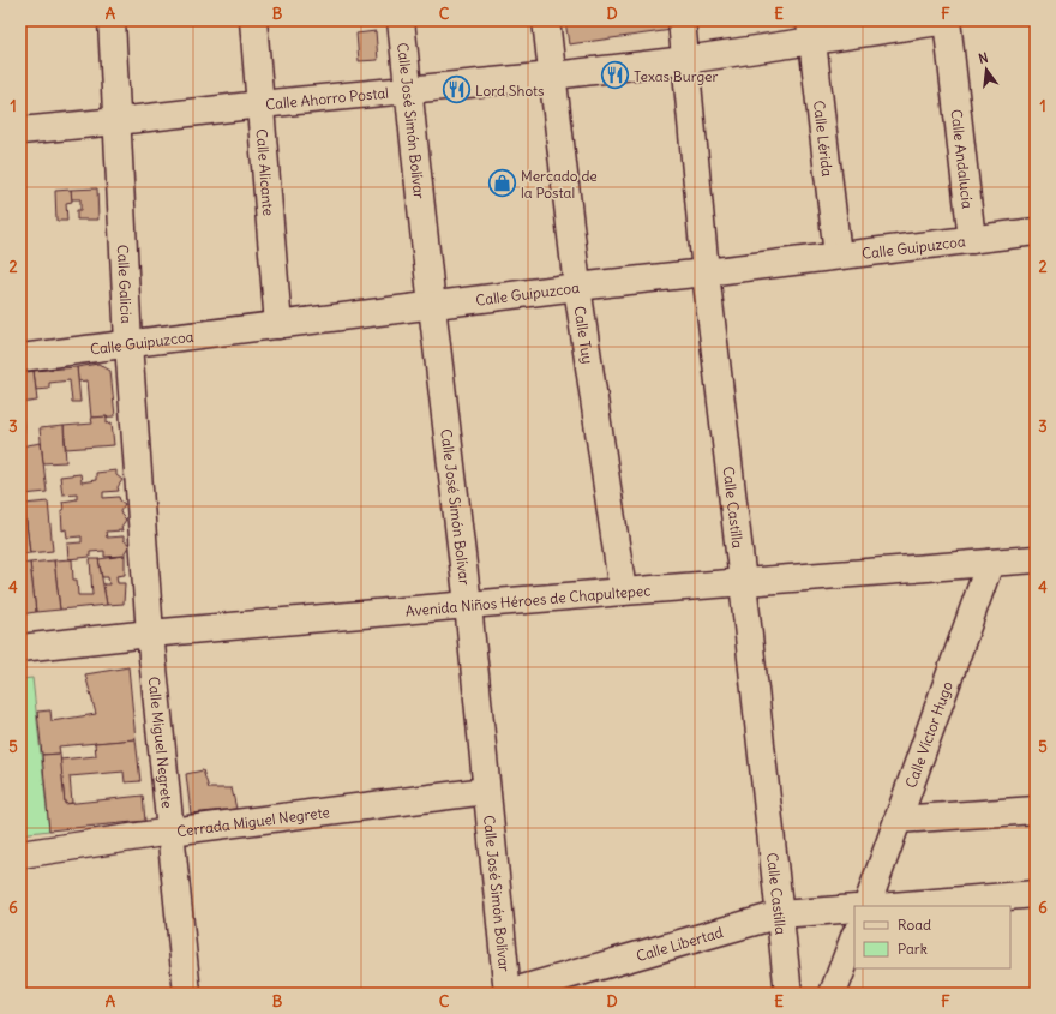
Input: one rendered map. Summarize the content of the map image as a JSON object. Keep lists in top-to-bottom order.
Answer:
{
  "streets": {
    "street": [
      "Calle Ahorro Postal",
      "Calle José Simón Bolívar",
      "Calle Lérida",
      "Calle Andalucía",
      "Calle Alicante",
      "Calle Guipuzcoa",
      "Calle Galicia",
      "Calle Tuy",
      "Calle Castilla",
      "Avenida Niños Héroes de Chapultepec",
      "Calle Víctor Hugo",
      "Calle Miguel Negrete",
      "Cerrada Miguel Negrete",
      "Calle Libertad"
    ]
  },
  "crossings": [
    ["Calle Ahorro Postal", "Calle José Simón Bolívar"],
    ["Calle Ahorro Postal", "Calle Lérida"],
    ["Calle Ahorro Postal", "Calle Andalucía"],
    ["Calle Ahorro Postal", "Calle Alicante"],
    ["Calle Ahorro Postal", "Calle Galicia"],
    ["Calle Ahorro Postal", "Calle Tuy"],
    ["Calle Ahorro Postal", "Calle Castilla"],
    ["Calle José Simón Bolívar", "Calle Guipuzcoa"],
    ["Calle José Simón Bolívar", "Avenida Niños Héroes de Chapultepec"],
    ["Calle José Simón Bolívar", "Cerrada Miguel Negrete"],
    ["Calle José Simón Bolívar", "Calle Libertad"],
    ["Calle Lérida", "Calle Guipuzcoa"],
    ["Calle Andalucía", "Calle Guipuzcoa"],
    ["Calle Alicante", "Calle Guipuzcoa"],
    ["Calle Guipuzcoa", "Calle Galicia"],
    ["Calle Guipuzcoa", "Calle Tuy"],
    ["Calle Guipuzcoa", "Calle Castilla"],
    ["Calle Galicia", "Avenida Niños Héroes de Chapultepec"],
    ["Calle Galicia", "Calle Miguel Negrete"],
    ["Calle Tuy", "Avenida Niños Héroes de Chapultepec"],
    ["Calle Castilla", "Avenida Niños Héroes de Chapultepec"],
    ["Calle Castilla", "Calle Libertad"],
    ["Avenida Niños Héroes de Chapultepec", "Calle Víctor Hugo"],
    ["Avenida Niños Héroes de Chapultepec", "Calle Miguel Negrete"],
    ["Calle Miguel Negrete", "Cerrada Miguel Negrete"]
  ],
  "places": {
    "restaurant": ["Texas Burger", "Lord Shots"],
    "shop": ["Mercado de la Postal"]
  },
  "legend": ["Road", "Park"],
  "north": "top",
  "grid": {
    "columns": [
      "A",
      "B",
      "C",
      "D",
      "E",
      "F"
    ],
    "rows": [
      "1",
      "2",
      "3",
      "4",
      "5",
      "6"
    ]
  }
}
